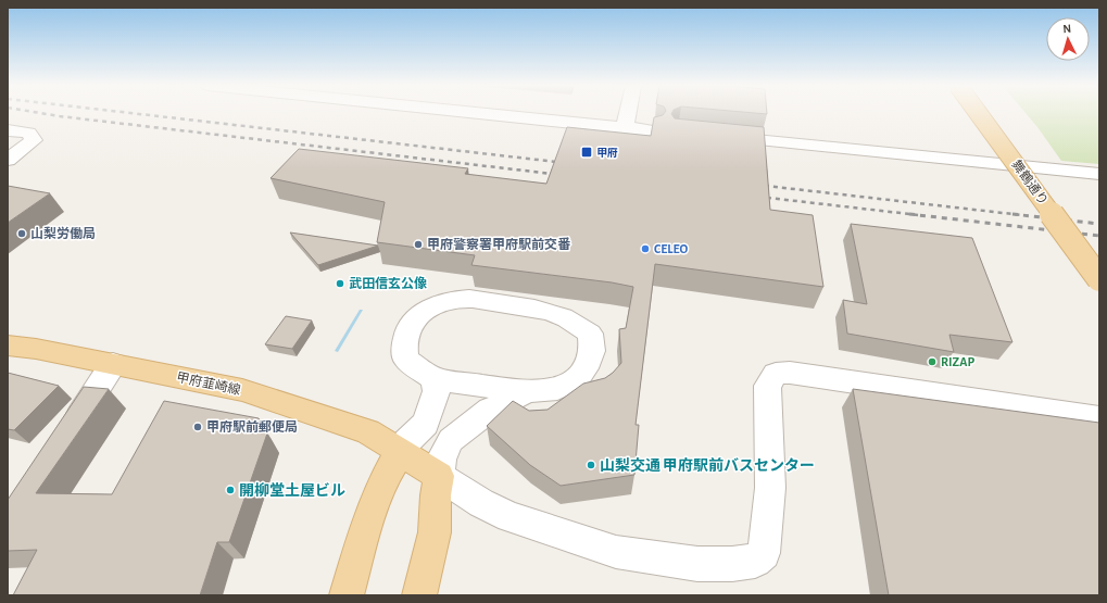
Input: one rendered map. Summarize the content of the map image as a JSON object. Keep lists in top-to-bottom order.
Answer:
{
  "streets": {
    "main road": ["舞鶴通り", "甲府韮崎線"]
  },
  "places": {
    "transit": ["甲府"],
    "other": [
      "山梨労働局",
      "甲府警察署甲府駅前交番",
      "CELEO",
      "武田信玄公像",
      "RIZAP",
      "甲府駅前郵便局",
      "山梨交通 甲府駅前バスセンター",
      "開柳堂土屋ビル"
    ]
  },
  "north": "top"
}
